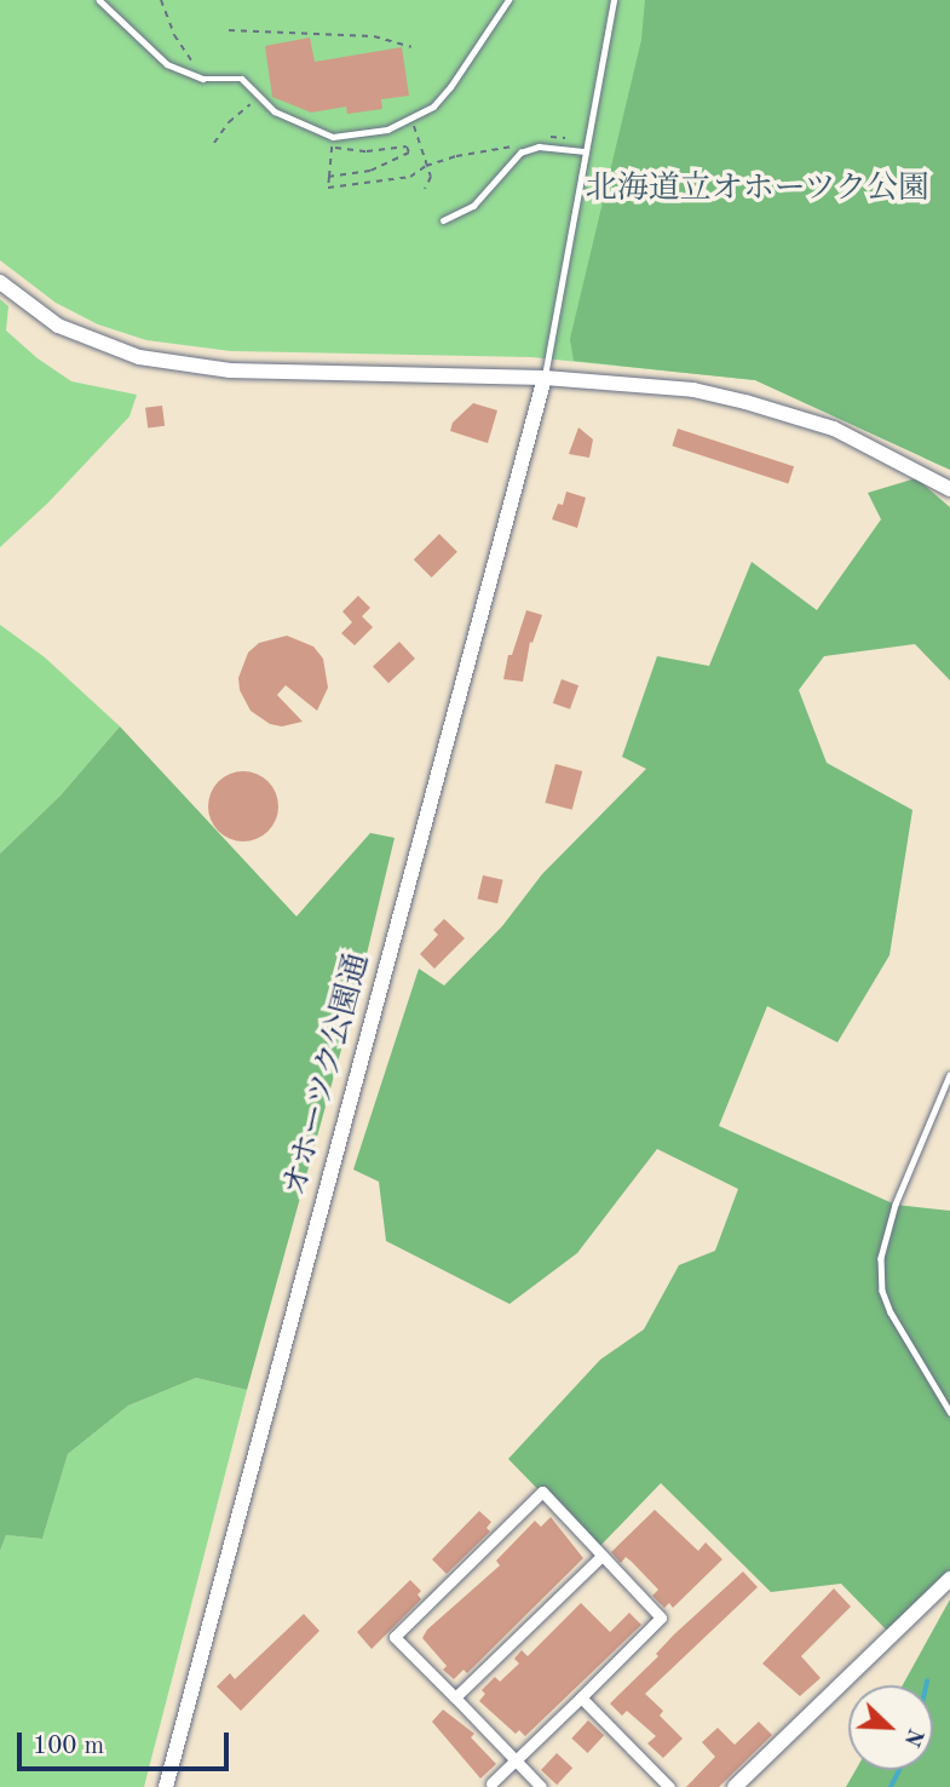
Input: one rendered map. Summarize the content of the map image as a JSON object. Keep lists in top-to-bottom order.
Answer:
{
  "streets": {
    "street": ["オホーツク公園通"]
  },
  "parks": ["北海道立オホーツク公園"],
  "scale_bar": "100 m",
  "north": "bottom right"
}
